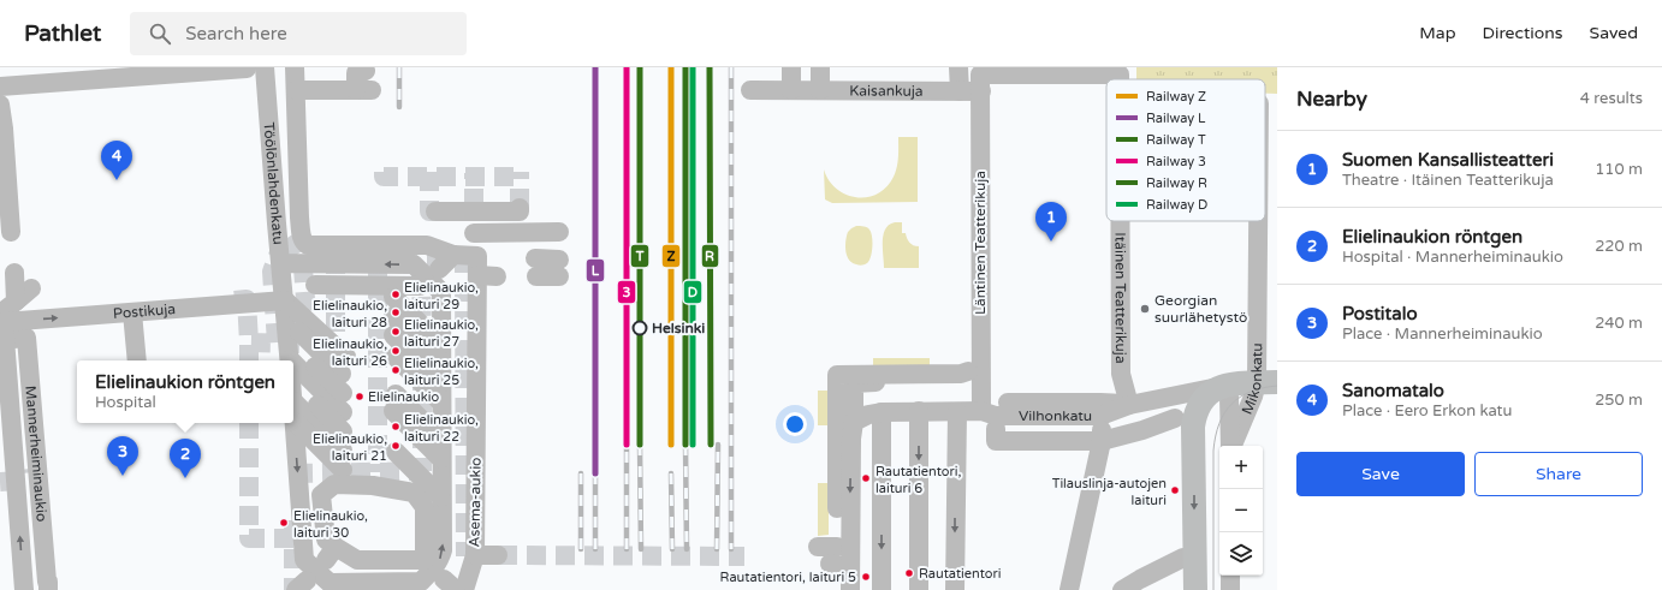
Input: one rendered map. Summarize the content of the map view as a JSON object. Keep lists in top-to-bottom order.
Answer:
{
  "streets": {
    "main road": ["Vilhonkatu"],
    "street": [
      "Kaisankuja",
      "Töölönlahdenkatu",
      "Läntinen Teatterikuja",
      "Itäinen Teatterikuja",
      "Postikuja",
      "Mikonkatu",
      "Mannerheiminaukio",
      "Asema-aukio"
    ]
  },
  "crossings": [
    ["Kaisankuja", "Läntinen Teatterikuja"],
    ["Kaisankuja", "Itäinen Teatterikuja"],
    ["Töölönlahdenkatu", "Postikuja"],
    ["Läntinen Teatterikuja", "Vilhonkatu"],
    ["Itäinen Teatterikuja", "Vilhonkatu"],
    ["Postikuja", "Mannerheiminaukio"],
    ["Mikonkatu", "Vilhonkatu"]
  ],
  "one_way": ["Postikuja"],
  "places": [
    "Elielinaukio, laituri 29",
    "Georgian suurlähetystö",
    "Elielinaukio, laituri 28",
    "Helsinki",
    "Elielinaukio, laituri 27",
    "Elielinaukio, laituri 26",
    "Elielinaukio, laituri 25",
    "Elielinaukio",
    "Elielinaukio, laituri 22",
    "Elielinaukio, laituri 21",
    "Rautatientori, laituri 6",
    "Tilauslinja-autojen laituri",
    "Elielinaukio, laituri 30",
    "Rautatientori",
    "Rautatientori, laituri 5"
  ],
  "lines": [
    "rail line Z",
    "rail line L",
    "rail line T",
    "rail line 3",
    "rail line R",
    "rail line D"
  ],
  "legend": [
    "Railway Z",
    "Railway L",
    "Railway T",
    "Railway 3",
    "Railway R",
    "Railway D"
  ],
  "page": {
    "header": "Pathlet",
    "search": "Search here",
    "nav": ["Map", "Directions", "Saved"],
    "heading": ["Nearby", "4 results"],
    "list": [
      {
        "mark": "1",
        "name": "Suomen Kansallisteatteri",
        "note": "Theatre · Itäinen Teatterikuja",
        "value": "110 m"
      },
      {
        "mark": "2",
        "name": "Elielinaukion röntgen",
        "note": "Hospital · Mannerheiminaukio",
        "value": "220 m"
      },
      {
        "mark": "3",
        "name": "Postitalo",
        "note": "Place · Mannerheiminaukio",
        "value": "240 m"
      },
      {
        "mark": "4",
        "name": "Sanomatalo",
        "note": "Place · Eero Erkon katu",
        "value": "250 m"
      }
    ],
    "pins": [
      "4",
      "1",
      "3",
      "2"
    ],
    "popup": ["Elielinaukion röntgen", "Hospital"],
    "buttons": ["Save", "Share"],
    "map_buttons": ["+", "−"]
  }
}
